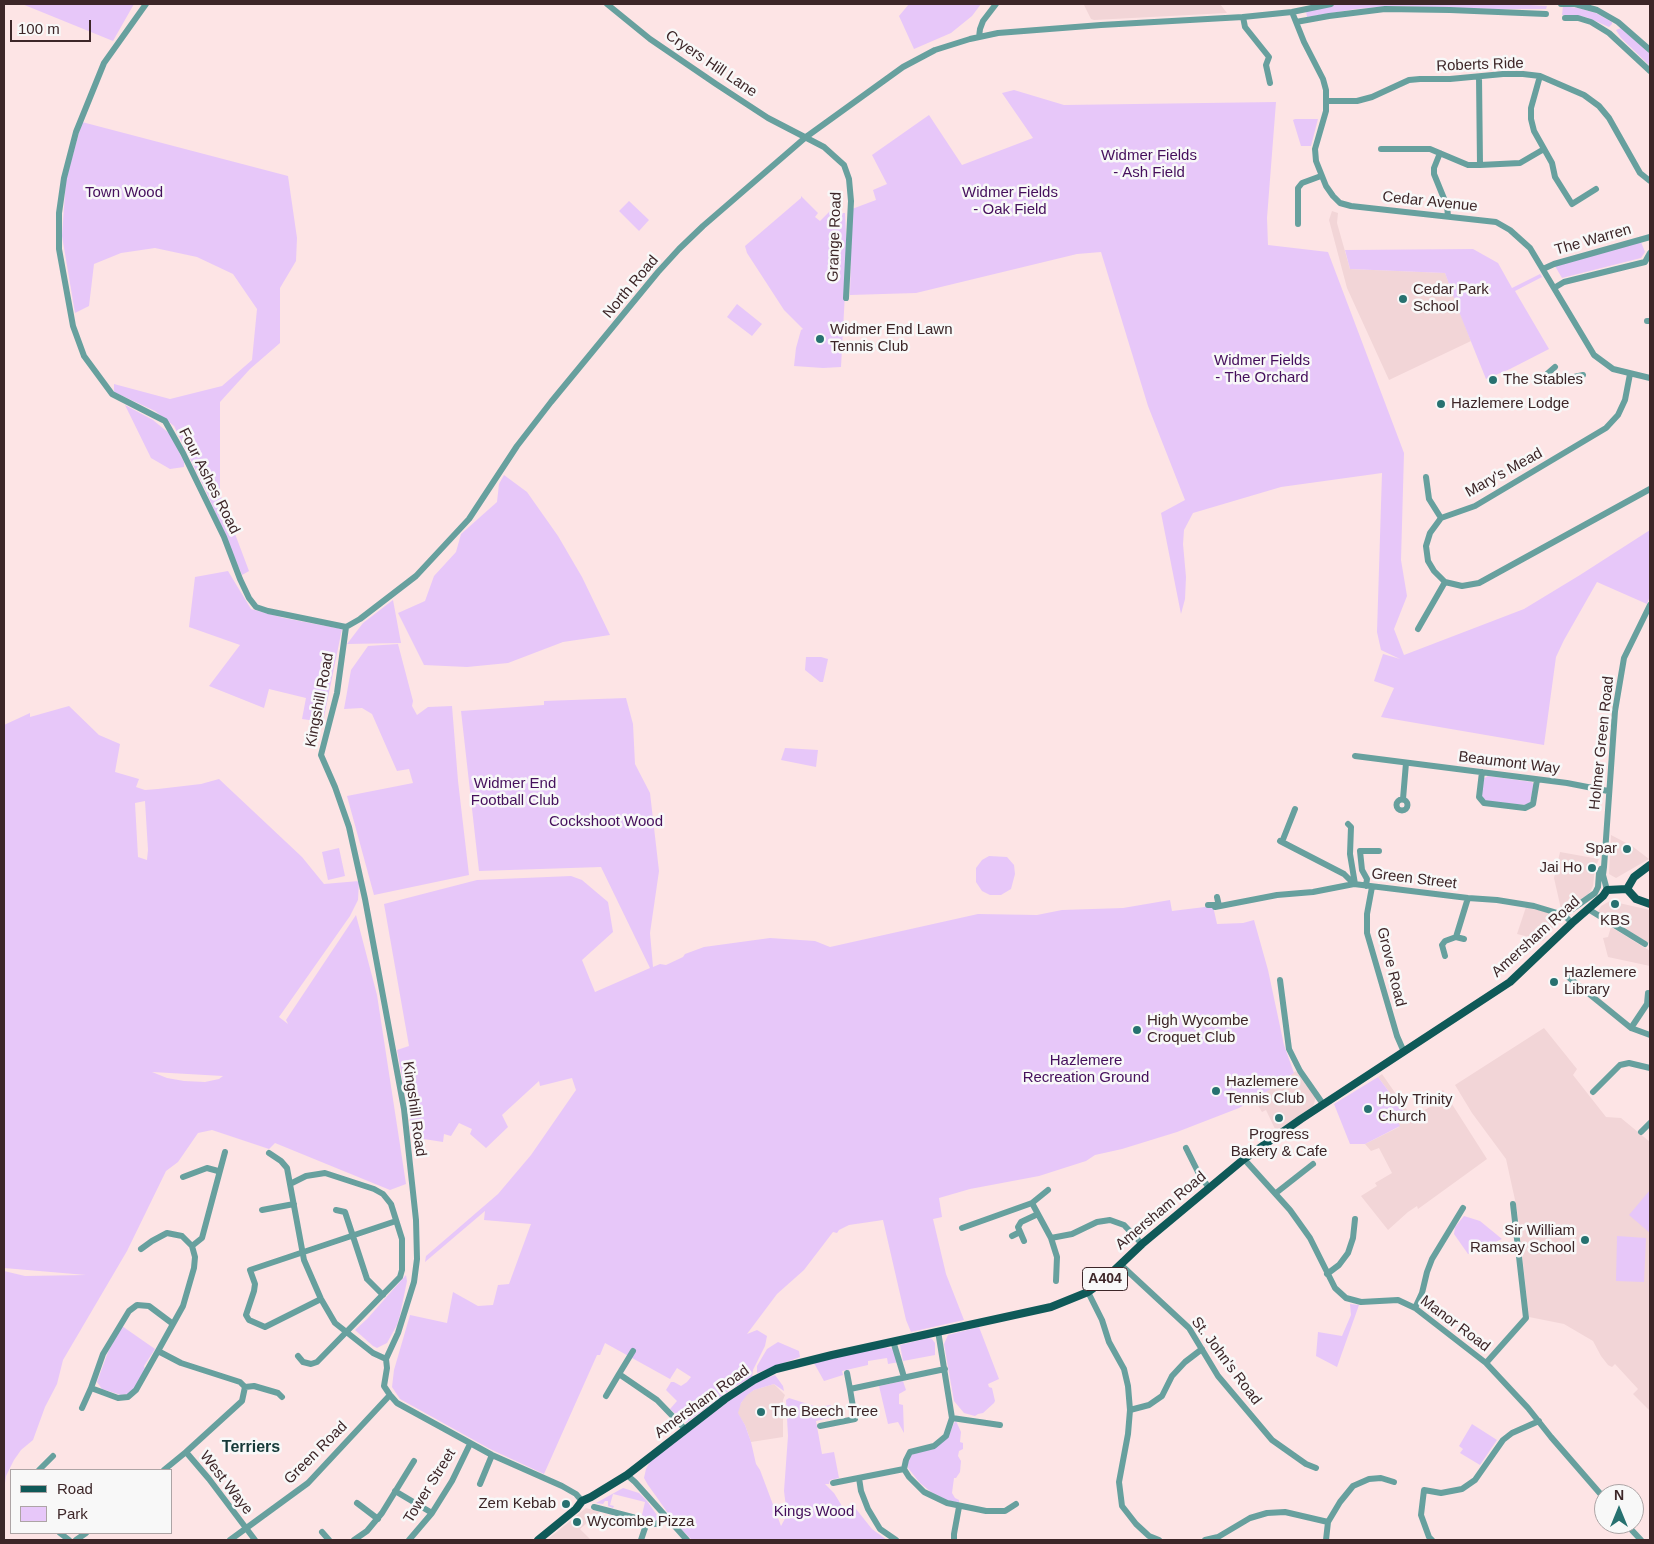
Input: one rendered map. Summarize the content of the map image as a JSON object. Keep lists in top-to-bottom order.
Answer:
{
  "streets": {
    "main road": ["Amersham Road", "A404"],
    "street": [
      "Cryers Hill Lane",
      "Roberts Ride",
      "Cedar Avenue",
      "Grange Road",
      "The Warren",
      "North Road",
      "Mary's Mead",
      "Four Ashes Road",
      "Kingshill Road",
      "Holmer Green Road",
      "Beaumont Way",
      "Green Street",
      "Grove Road",
      "Manor Road",
      "St. John's Road",
      "Green Road",
      "West Waye",
      "Tower Street"
    ]
  },
  "crossings": [
    ["Cryers Hill Lane", "Grange Road"],
    ["Cryers Hill Lane", "North Road"],
    ["Roberts Ride", "Cedar Avenue"],
    ["Cedar Avenue", "The Warren"],
    ["Cedar Avenue", "North Road"],
    ["Cedar Avenue", "Mary's Mead"],
    ["Grange Road", "North Road"],
    ["North Road", "Four Ashes Road"],
    ["North Road", "Kingshill Road"],
    ["Four Ashes Road", "Kingshill Road"],
    ["Kingshill Road", "Green Road"],
    ["Holmer Green Road", "Beaumont Way"],
    ["Holmer Green Road", "Amersham Road"],
    ["Green Street", "Amersham Road"],
    ["Green Street", "Grove Road"],
    ["Amersham Road", "Grove Road"],
    ["Amersham Road", "Manor Road"],
    ["Amersham Road", "St. John's Road"],
    ["Green Road", "West Waye"]
  ],
  "districts": ["Terriers"],
  "parks": [
    "Widmer Fields - Ash Field",
    "Town Wood",
    "Widmer Fields - Oak Field",
    "Widmer Fields - The Orchard",
    "Widmer End Football Club",
    "Cockshoot Wood",
    "Hazlemere Recreation Ground",
    "Kings Wood"
  ],
  "places": [
    "Cedar Park School",
    "Widmer End Lawn Tennis Club",
    "The Stables",
    "Hazlemere Lodge",
    "Spar",
    "Jai Ho",
    "KBS",
    "Hazlemere Library",
    "High Wycombe Croquet Club",
    "Hazlemere Tennis Club",
    "Holy Trinity Church",
    "Progress Bakery & Cafe",
    "Sir William Ramsay School",
    "The Beech Tree",
    "Zem Kebab",
    "Wycombe Pizza"
  ],
  "legend": ["Road", "Park"],
  "scale_bar": "100 m",
  "north": "top"
}
